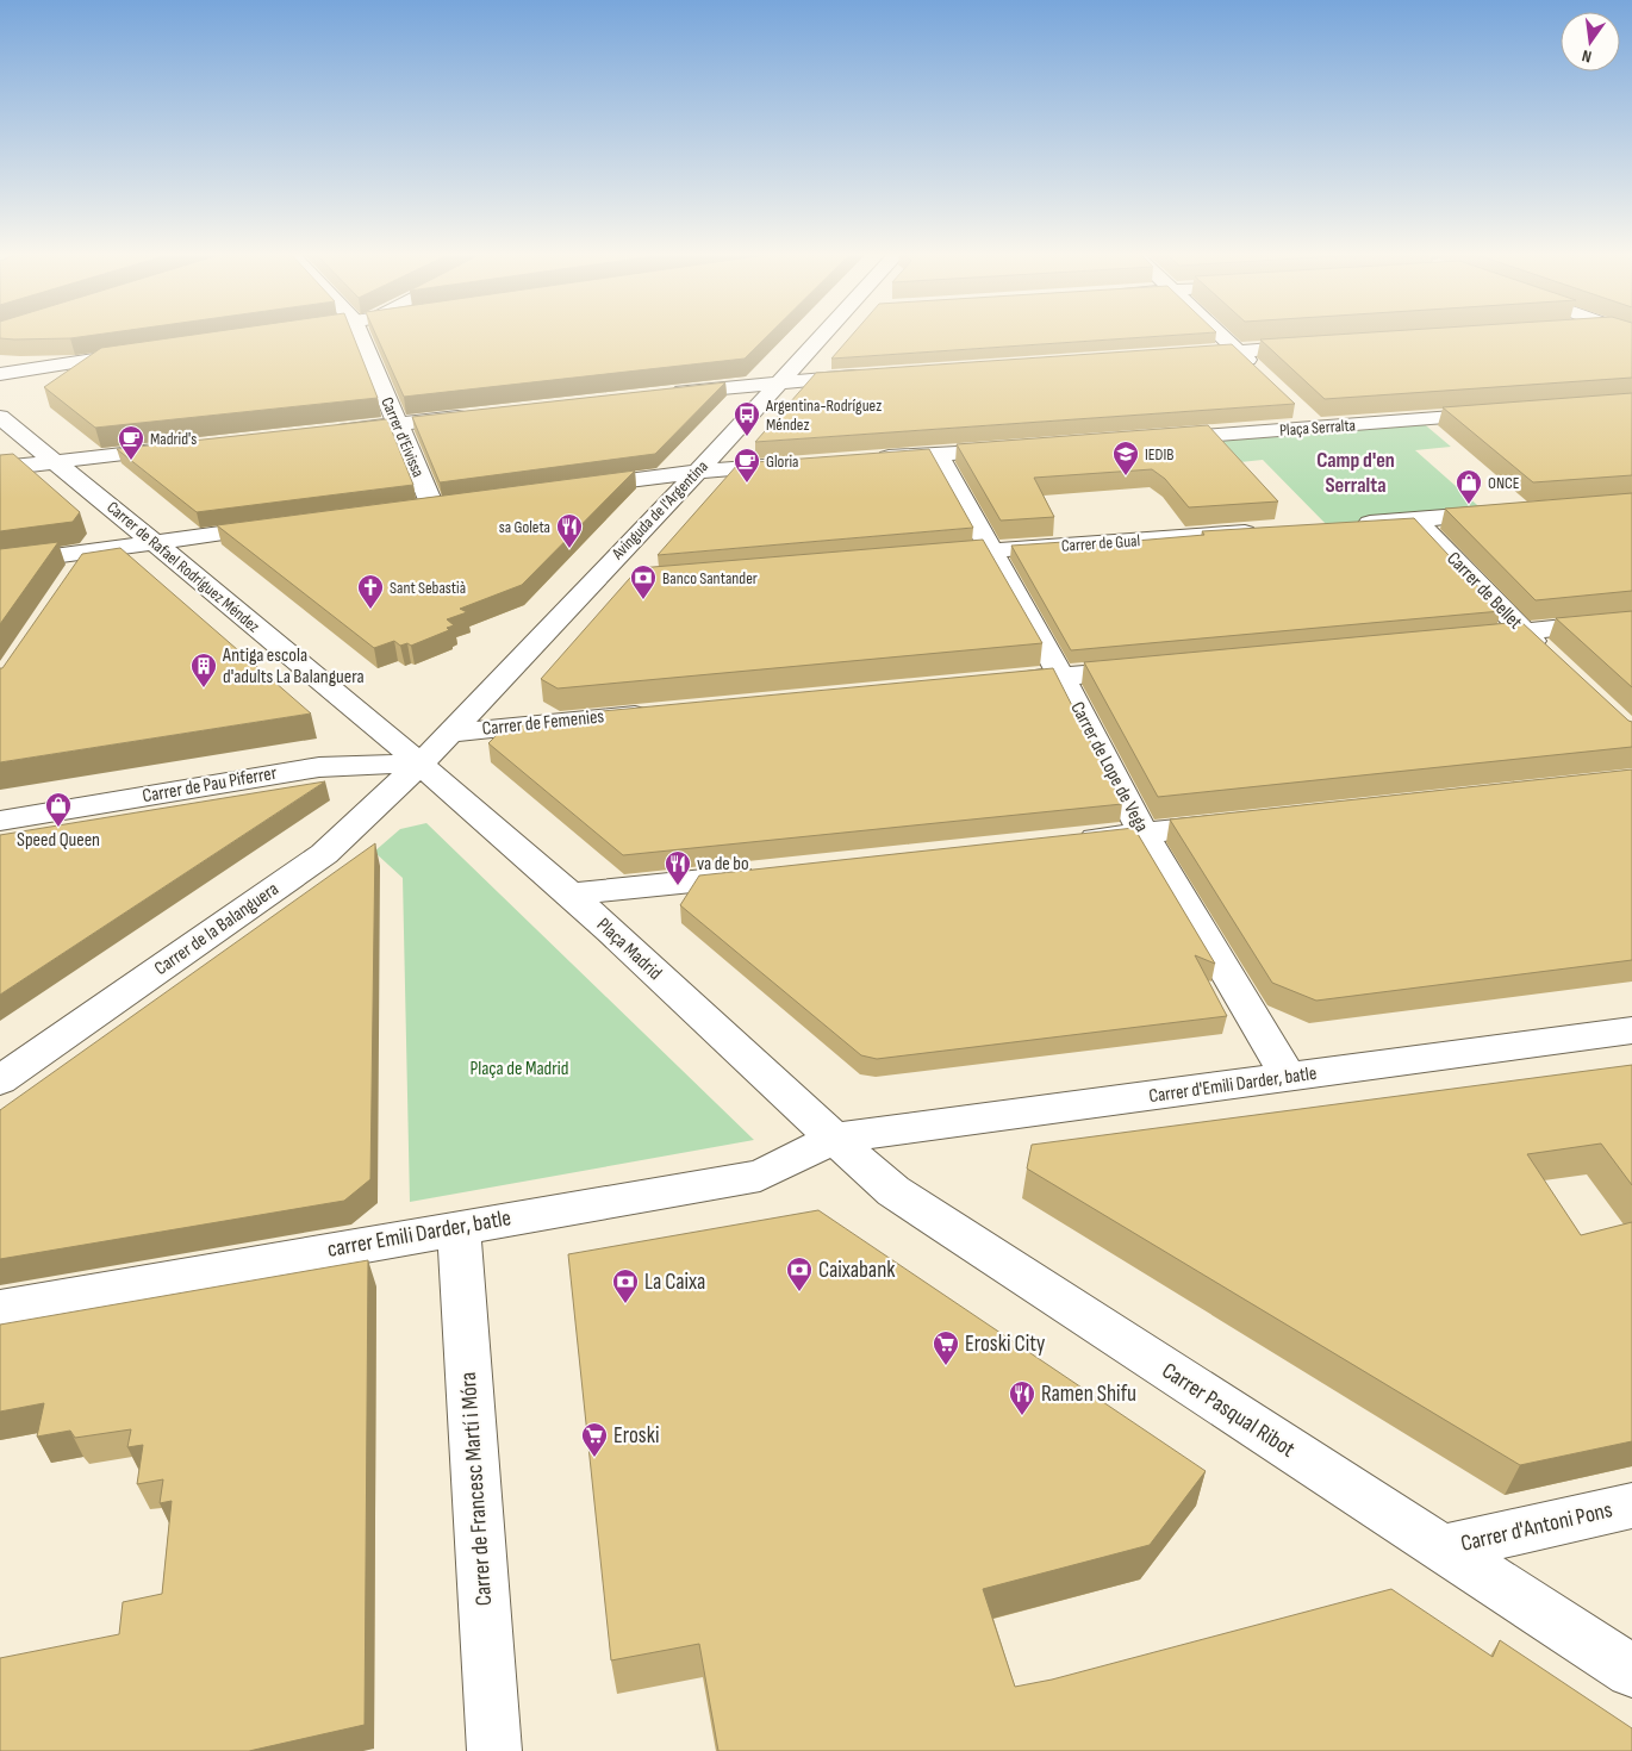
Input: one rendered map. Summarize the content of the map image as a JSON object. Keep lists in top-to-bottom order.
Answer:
{
  "streets": {
    "street": [
      "Plaça Serralta",
      "Carrer d'Eivissa",
      "Avinguda de l'Argentina",
      "Carrer de Gual",
      "Carrer de Rafael Rodríguez Méndez",
      "Carrer de Bellet",
      "Carrer de Femenies",
      "Carrer de Lope de Vega",
      "Carrer de Pau Piferrer",
      "Carrer de la Balanguera",
      "Plaça Madrid",
      "Carrer d'Emili Darder, batle",
      "carrer Emili Darder, batle",
      "Carrer Pasqual Ribot",
      "Carrer de Francesc Martí i Móra",
      "Carrer d'Antoni Pons"
    ]
  },
  "crossings": [
    ["Avinguda de l'Argentina", "Carrer de Rafael Rodríguez Méndez"],
    ["Avinguda de l'Argentina", "Carrer de Femenies"],
    ["Avinguda de l'Argentina", "Carrer de Pau Piferrer"],
    ["Avinguda de l'Argentina", "Carrer de la Balanguera"],
    ["Avinguda de l'Argentina", "Plaça Madrid"],
    ["Carrer de Gual", "Carrer de Lope de Vega"],
    ["Carrer de Rafael Rodríguez Méndez", "Carrer de Pau Piferrer"],
    ["Carrer de Rafael Rodríguez Méndez", "Carrer de la Balanguera"],
    ["Carrer de Rafael Rodríguez Méndez", "Plaça Madrid"],
    ["Carrer de Lope de Vega", "Carrer d'Emili Darder, batle"],
    ["Carrer de Pau Piferrer", "Carrer de la Balanguera"],
    ["Carrer de Pau Piferrer", "Plaça Madrid"],
    ["Carrer de la Balanguera", "Plaça Madrid"],
    ["Plaça Madrid", "Carrer d'Emili Darder, batle"],
    ["Plaça Madrid", "carrer Emili Darder, batle"],
    ["Plaça Madrid", "Carrer Pasqual Ribot"],
    ["Carrer d'Emili Darder, batle", "carrer Emili Darder, batle"],
    ["Carrer d'Emili Darder, batle", "Carrer Pasqual Ribot"],
    ["carrer Emili Darder, batle", "Carrer Pasqual Ribot"],
    ["carrer Emili Darder, batle", "Carrer de Francesc Martí i Móra"],
    ["Carrer Pasqual Ribot", "Carrer d'Antoni Pons"]
  ],
  "districts": ["Camp d'en Serralta"],
  "parks": ["Plaça de Madrid"],
  "places": {
    "bus stop": ["Argentina-Rodríguez Méndez"],
    "cafe": ["Madrid's", "Gloria"],
    "school or university": ["IEDIB"],
    "shop": ["ONCE", "Speed Queen"],
    "restaurant": ["sa Goleta", "va de bo", "Ramen Shifu"],
    "bank": ["Banco Santander", "Caixabank", "La Caixa"],
    "church": ["Sant Sebastià"],
    "building": ["Antiga escola d'adults La Balanguera"],
    "supermarket": ["Eroski City", "Eroski"]
  },
  "north": "bottom"
}
